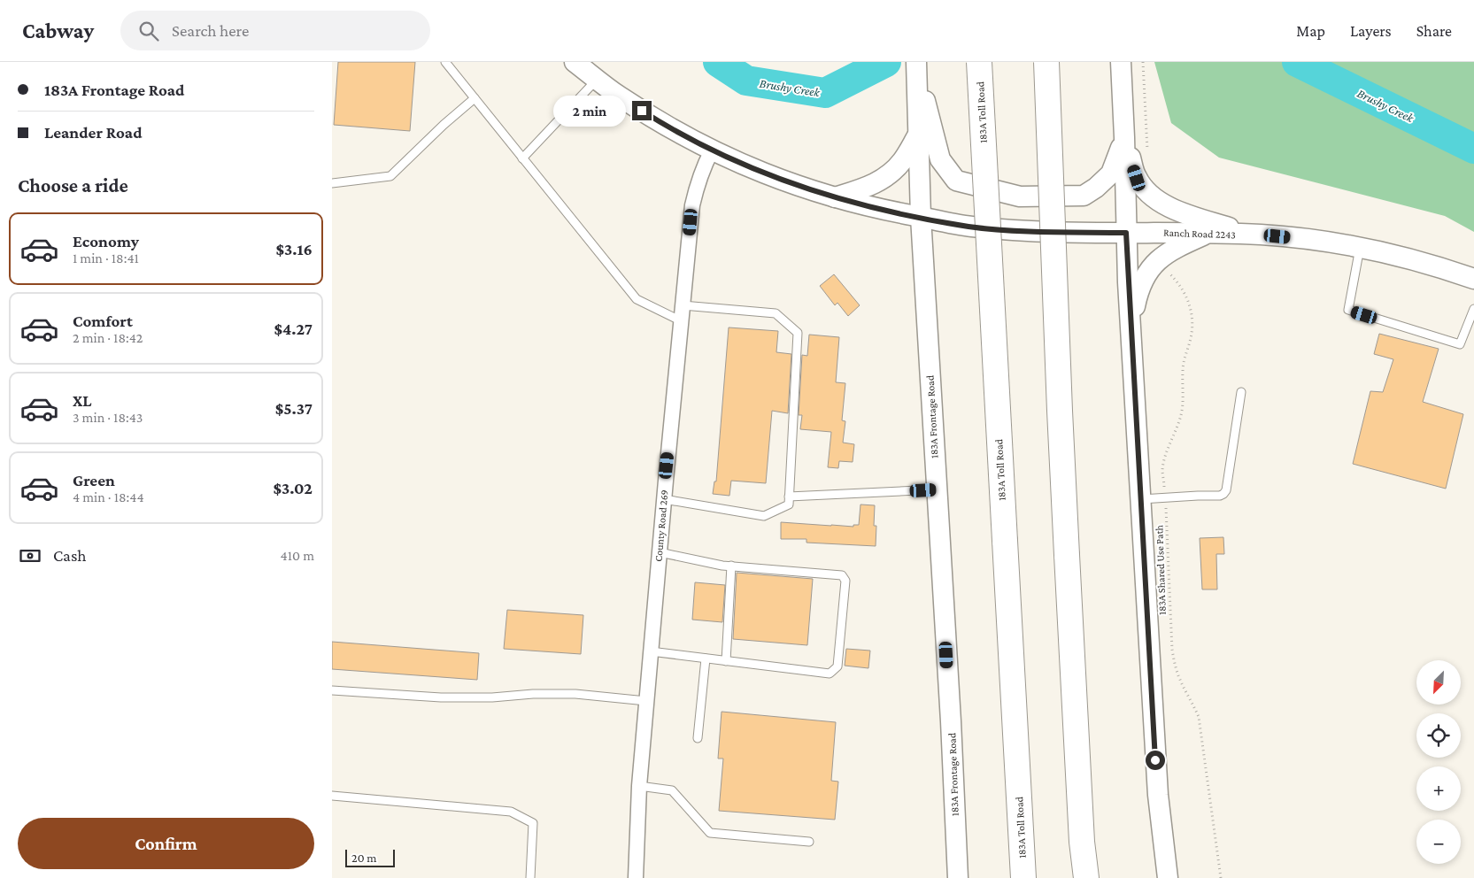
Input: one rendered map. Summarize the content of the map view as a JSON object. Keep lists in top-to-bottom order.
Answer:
{
  "streets": {
    "highway": ["183A Toll Road"],
    "main road": ["Ranch Road 2243", "183A Frontage Road"],
    "street": ["County Road 269"],
    "path": ["183A Shared Use Path"]
  },
  "crossings": [
    ["Ranch Road 2243", "183A Frontage Road"],
    ["Ranch Road 2243", "County Road 269"]
  ],
  "water": ["Brushy Creek"],
  "scale_bar": "20 m",
  "north": "bottom left",
  "page": {
    "header": "Cabway",
    "search": "Search here",
    "nav": ["Map", "Layers", "Share"],
    "banner": ["183A Frontage Road", "Leander Road"],
    "bubble": "2 min",
    "heading": "Choose a ride",
    "list": [
      {
        "name": "Economy",
        "note": "1 min · 18:41",
        "value": "$3.16"
      },
      {
        "name": "Comfort",
        "note": "2 min · 18:42",
        "value": "$4.27"
      },
      {
        "name": "XL",
        "note": "3 min · 18:43",
        "value": "$5.37"
      },
      {
        "name": "Green",
        "note": "4 min · 18:44",
        "value": "$3.02"
      }
    ],
    "pay": ["Cash", "410 m"],
    "map_buttons": ["+", "−"],
    "buttons": "Confirm",
    "scale": "20 m"
  }
}
